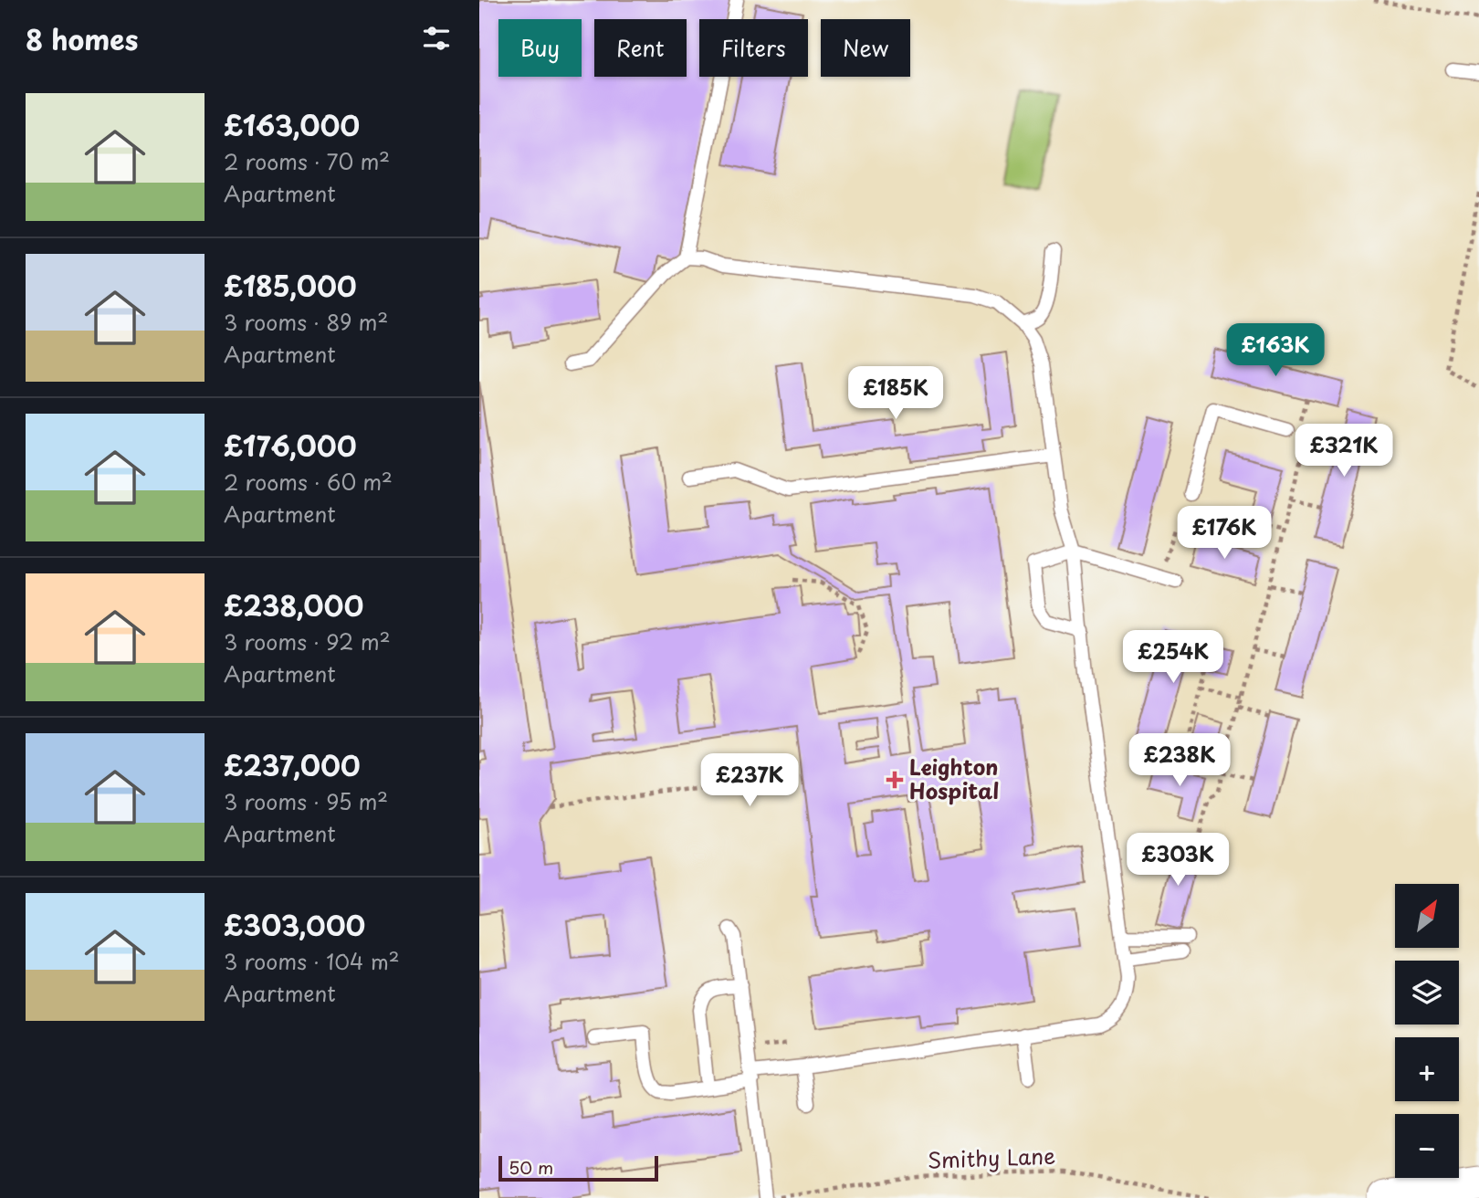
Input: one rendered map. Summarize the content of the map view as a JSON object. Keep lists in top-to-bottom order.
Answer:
{
  "streets": {
    "path": ["Smithy Lane"]
  },
  "places": {
    "health": ["Leighton Hospital"]
  },
  "scale_bar": "50 m",
  "north": "top right",
  "page": {
    "heading": "8 homes",
    "chip": [
      "Buy",
      "Rent",
      "Filters",
      "New"
    ],
    "list": [
      {
        "name": "£163,000",
        "note": "2 rooms · 70 m² · Apartment"
      },
      {
        "name": "£185,000",
        "note": "3 rooms · 89 m² · Apartment"
      },
      {
        "name": "£176,000",
        "note": "2 rooms · 60 m² · Apartment"
      },
      {
        "name": "£238,000",
        "note": "3 rooms · 92 m² · Apartment"
      },
      {
        "name": "£237,000",
        "note": "3 rooms · 95 m² · Apartment"
      },
      {
        "name": "£303,000",
        "note": "3 rooms · 104 m² · Apartment"
      }
    ],
    "price": [
      "£163K",
      "£185K",
      "£321K",
      "£176K",
      "£254K",
      "£238K",
      "£237K",
      "£303K"
    ],
    "map_buttons": ["+", "−"],
    "scale": "50 m"
  }
}
